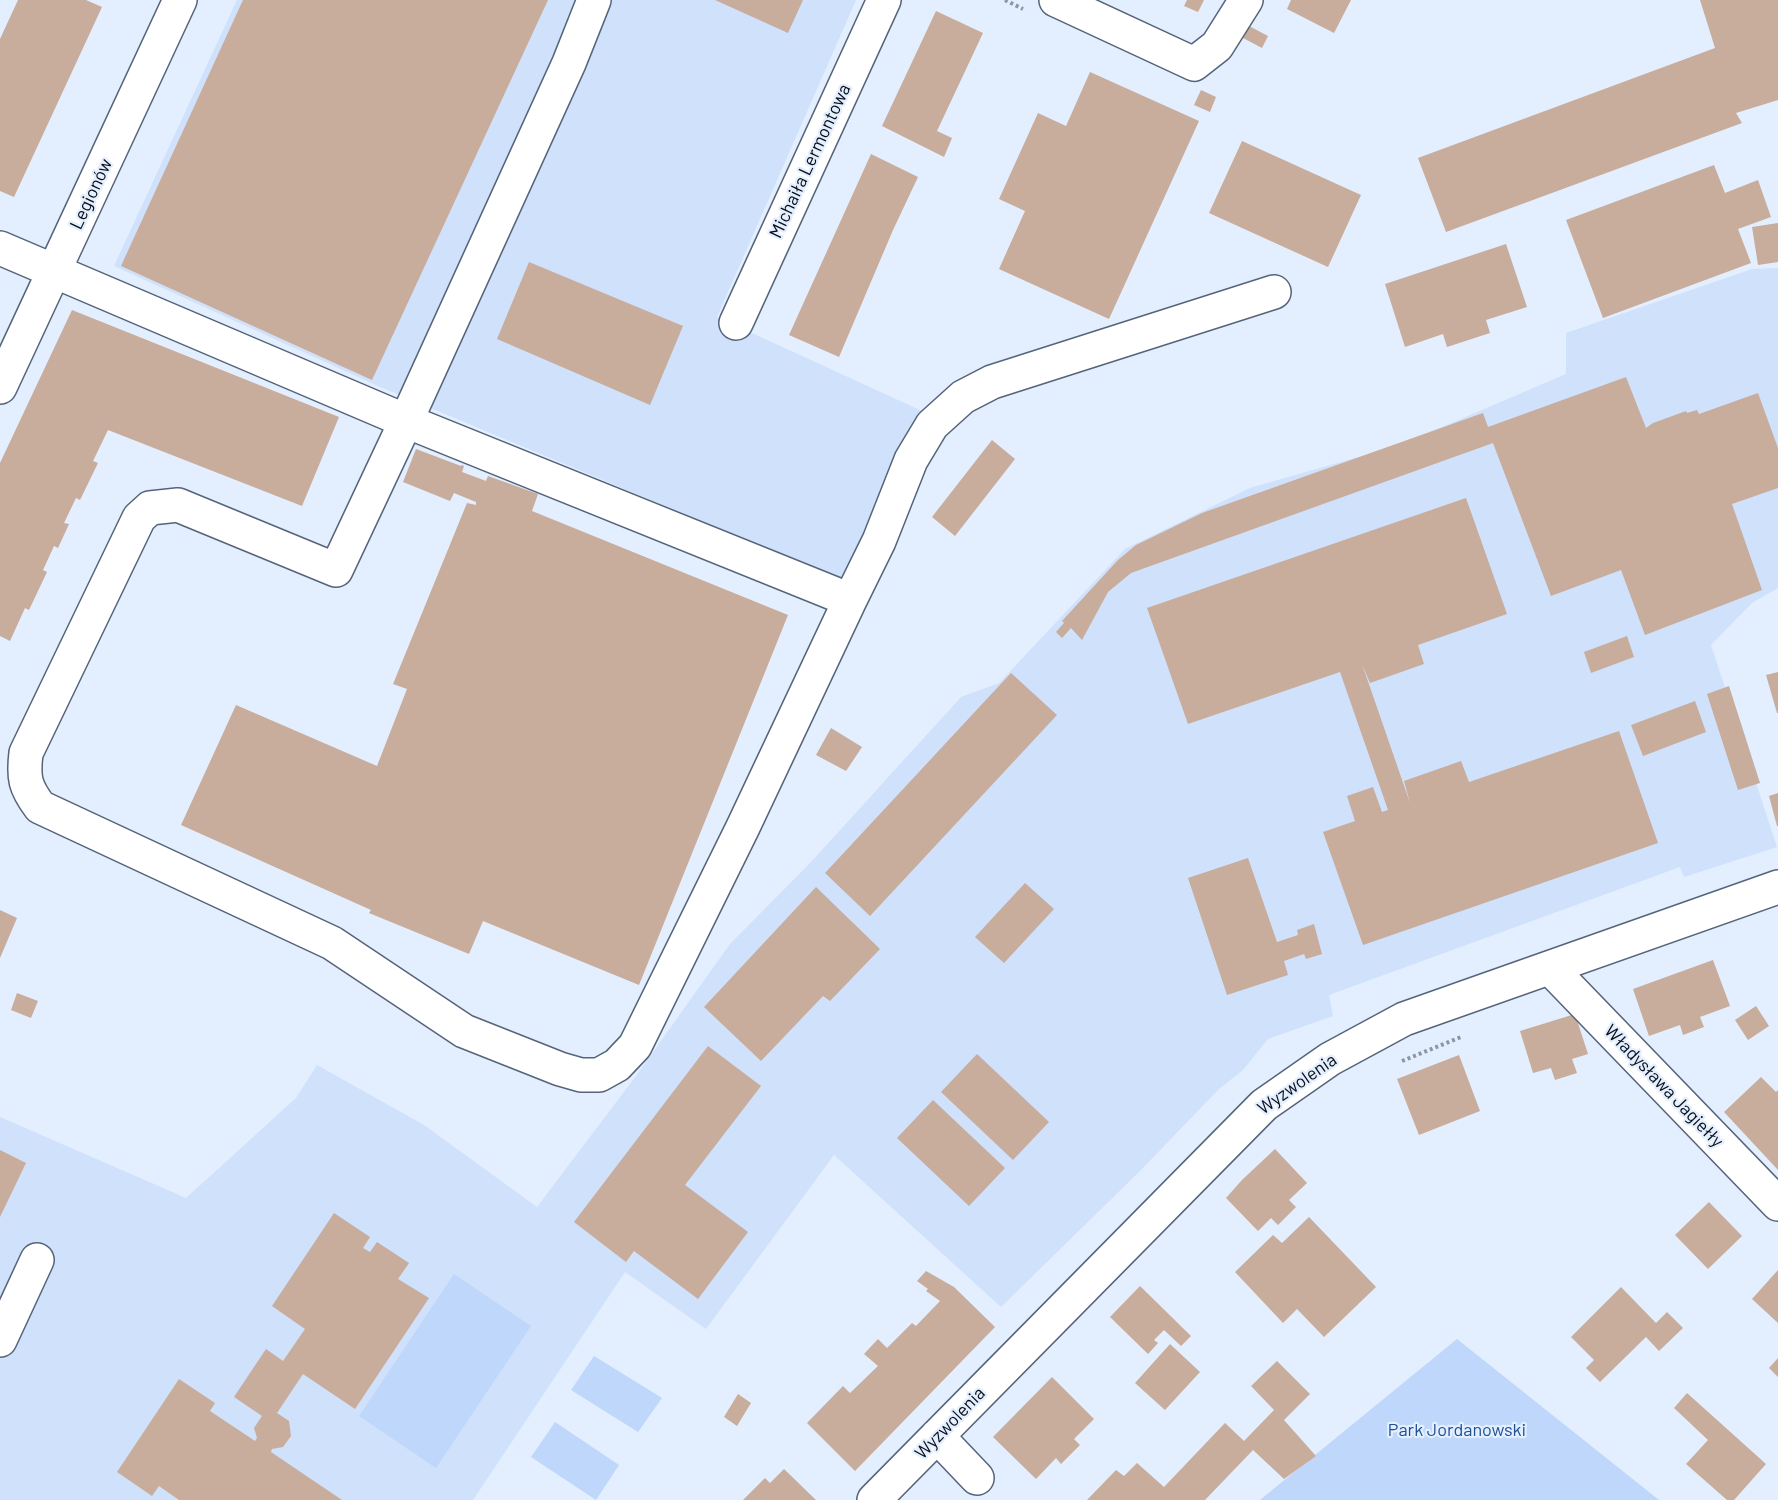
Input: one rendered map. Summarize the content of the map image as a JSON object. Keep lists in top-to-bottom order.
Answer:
{
  "streets": {
    "street": [
      "Michaiła Lermontowa",
      "Legionów",
      "Wyzwolenia",
      "Władysława Jagiełły"
    ]
  },
  "crossings": [
    ["Wyzwolenia", "Władysława Jagiełły"]
  ],
  "parks": ["Park Jordanowski"]
}
